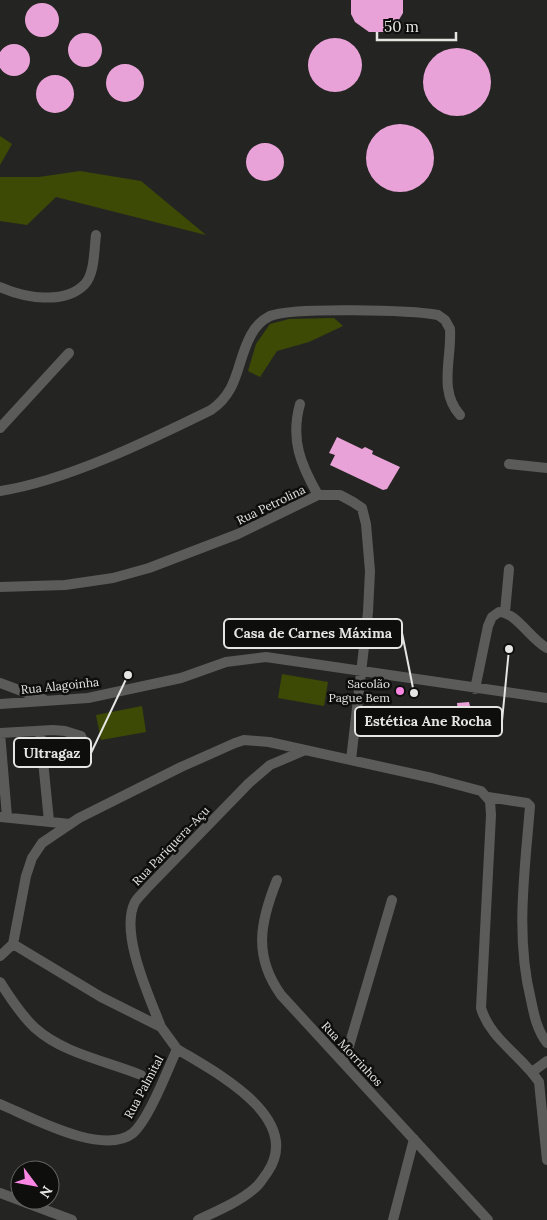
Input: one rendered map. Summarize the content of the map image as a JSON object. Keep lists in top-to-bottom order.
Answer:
{
  "streets": {
    "street": [
      "Rua Petrolina",
      "Rua Alagoinha",
      "Rua Pariquera-Açu",
      "Rua Morrinhos",
      "Rua Palmital"
    ]
  },
  "crossings": [
    ["Rua Petrolina", "Rua Alagoinha"],
    ["Rua Pariquera-Açu", "Rua Palmital"]
  ],
  "places": [
    "Estética Ane Rocha",
    "Ultragaz",
    "Sacolão Pague Bem",
    "Casa de Carnes Máxima"
  ],
  "scale_bar": "50 m",
  "north": "bottom right"
}
